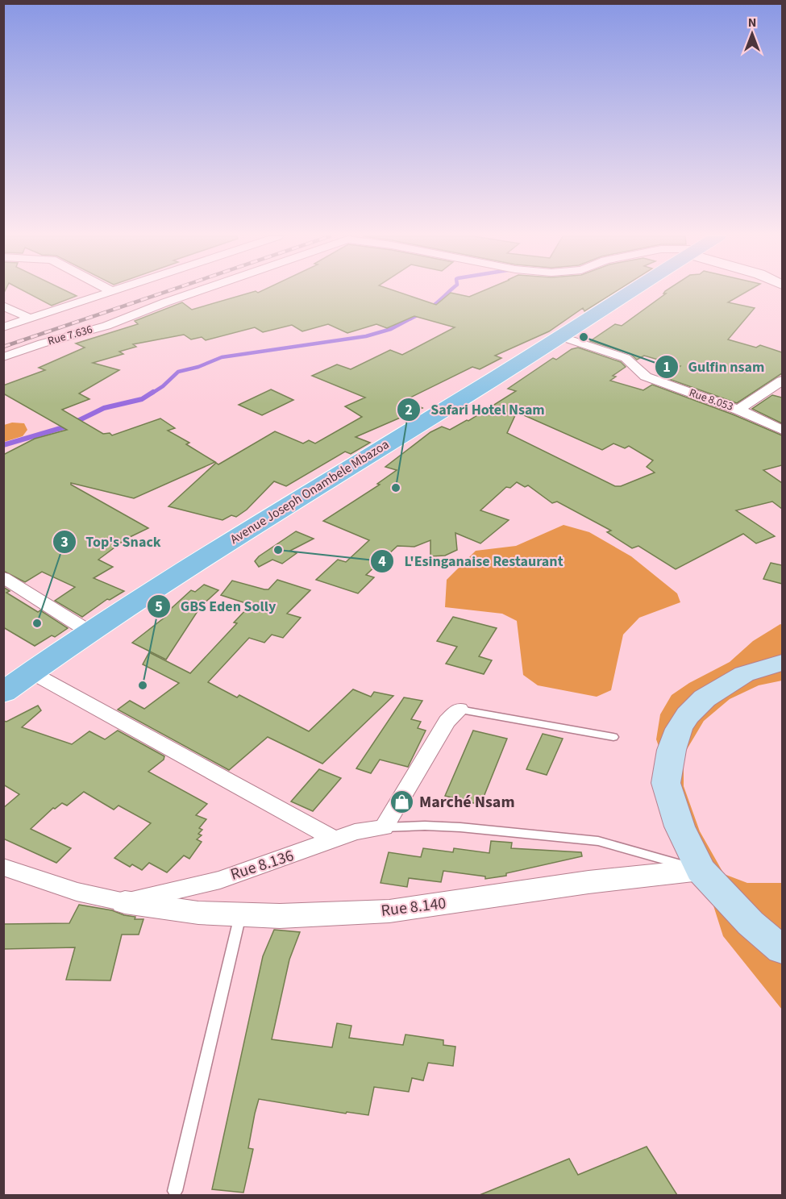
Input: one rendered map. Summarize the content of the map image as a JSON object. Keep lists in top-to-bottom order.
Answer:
{
  "streets": {
    "main road": ["Avenue Joseph Onambele Mbazoa"],
    "street": [
      "Rue 7.636",
      "Rue 8.053",
      "Rue 8.136",
      "Rue 8.140"
    ]
  },
  "crossings": [
    ["Rue 8.053", "Avenue Joseph Onambele Mbazoa"],
    ["Rue 8.136", "Rue 8.140"]
  ],
  "places": {
    "other": [
      "Gulfin nsam",
      "Safari Hotel Nsam",
      "L'Esinganaise Restaurant",
      "Top's Snack",
      "GBS Eden Solly"
    ],
    "shop": ["Marché Nsam"]
  },
  "north": "top"
}
